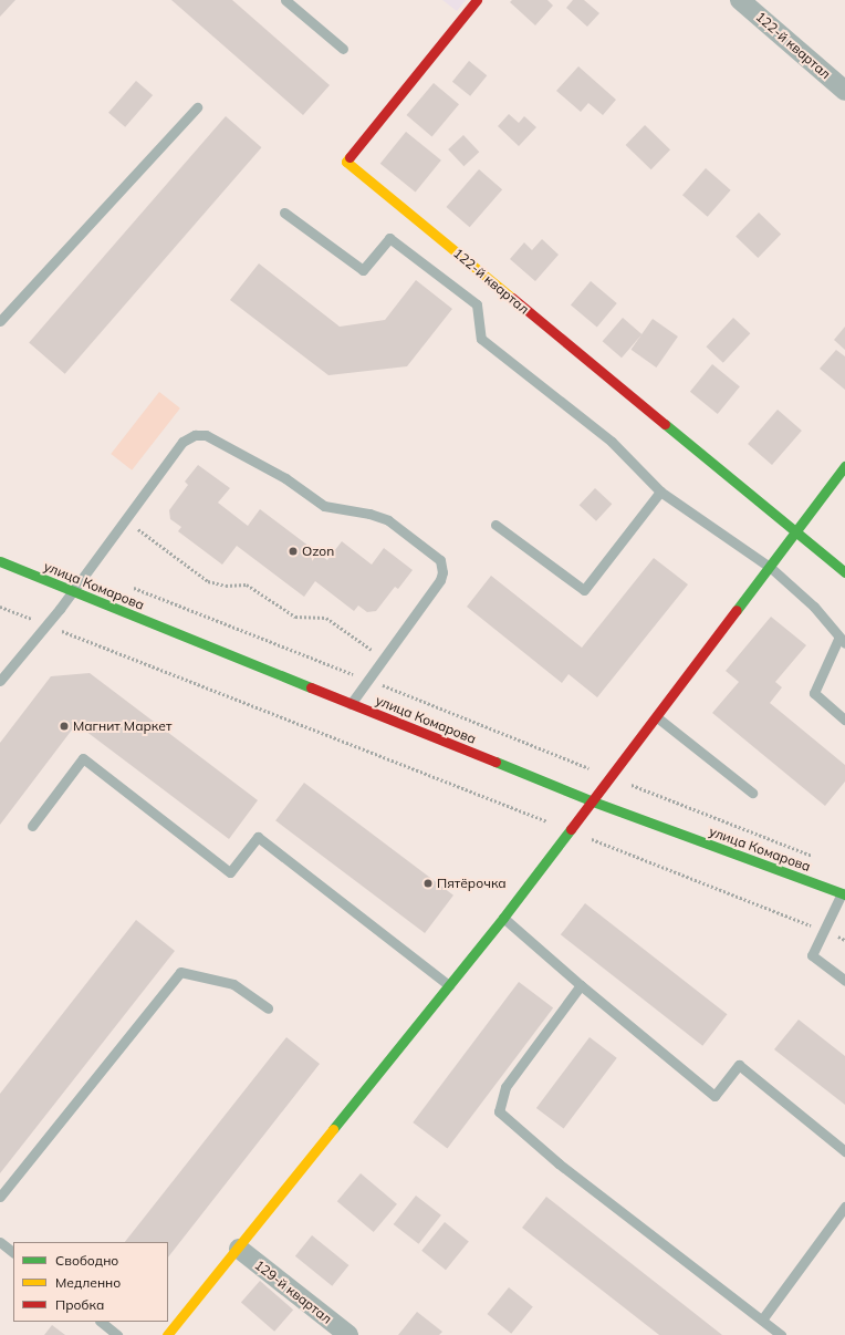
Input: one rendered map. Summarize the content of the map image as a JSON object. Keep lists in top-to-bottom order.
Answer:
{
  "streets": {
    "street": ["122-й квартал", "улица Комарова", "129-й квартал"]
  },
  "places": ["Ozon", "Магнит Маркет", "Пятёрочка"],
  "legend": ["Свободно", "Медленно", "Пробка"]
}
